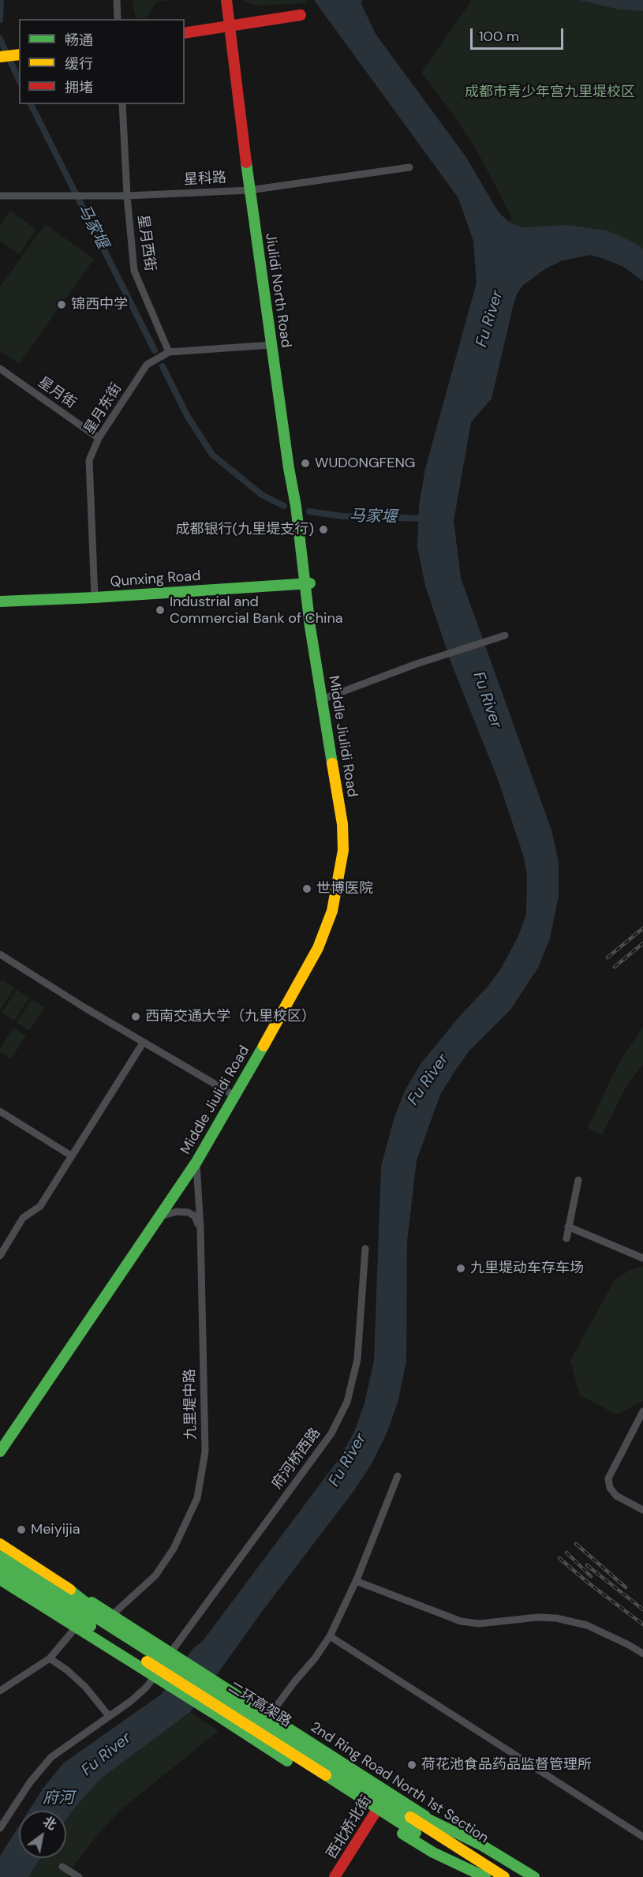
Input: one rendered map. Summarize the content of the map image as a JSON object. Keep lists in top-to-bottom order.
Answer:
{
  "streets": {
    "main road": [
      "Jiulidi North Road",
      "Qunxing Road",
      "Middle Jiulidi Road",
      "二环高架路",
      "2nd Ring Road North 1st Section",
      "西北桥北街"
    ],
    "street": [
      "星科路",
      "星月西街",
      "星月街",
      "星月东街",
      "九里堤中路",
      "府河桥西路"
    ]
  },
  "crossings": [
    ["星科路", "星月西街"],
    ["星科路", "Jiulidi North Road"],
    ["星月西街", "星月东街"],
    ["Jiulidi North Road", "星月东街"],
    ["Jiulidi North Road", "Qunxing Road"],
    ["Jiulidi North Road", "Middle Jiulidi Road"],
    ["星月街", "星月东街"],
    ["星月东街", "Qunxing Road"],
    ["Qunxing Road", "Middle Jiulidi Road"],
    ["Middle Jiulidi Road", "九里堤中路"],
    ["九里堤中路", "2nd Ring Road North 1st Section"],
    ["府河桥西路", "2nd Ring Road North 1st Section"],
    ["2nd Ring Road North 1st Section", "西北桥北街"]
  ],
  "water": ["马家堰", "Fu River", "府河"],
  "parks": ["成都市青少年宫九里堤校区"],
  "places": [
    "锦西中学",
    "WUDONGFENG",
    "成都银行(九里堤支行)",
    "Industrial and Commercial Bank of China",
    "世博医院",
    "西南交通大学（九里校区）",
    "九里堤动车存车场",
    "Meiyijia",
    "荷花池食品药品监督管理所"
  ],
  "legend": ["畅通", "缓行", "拥堵"],
  "scale_bar": "100 m",
  "north": "top right"
}
